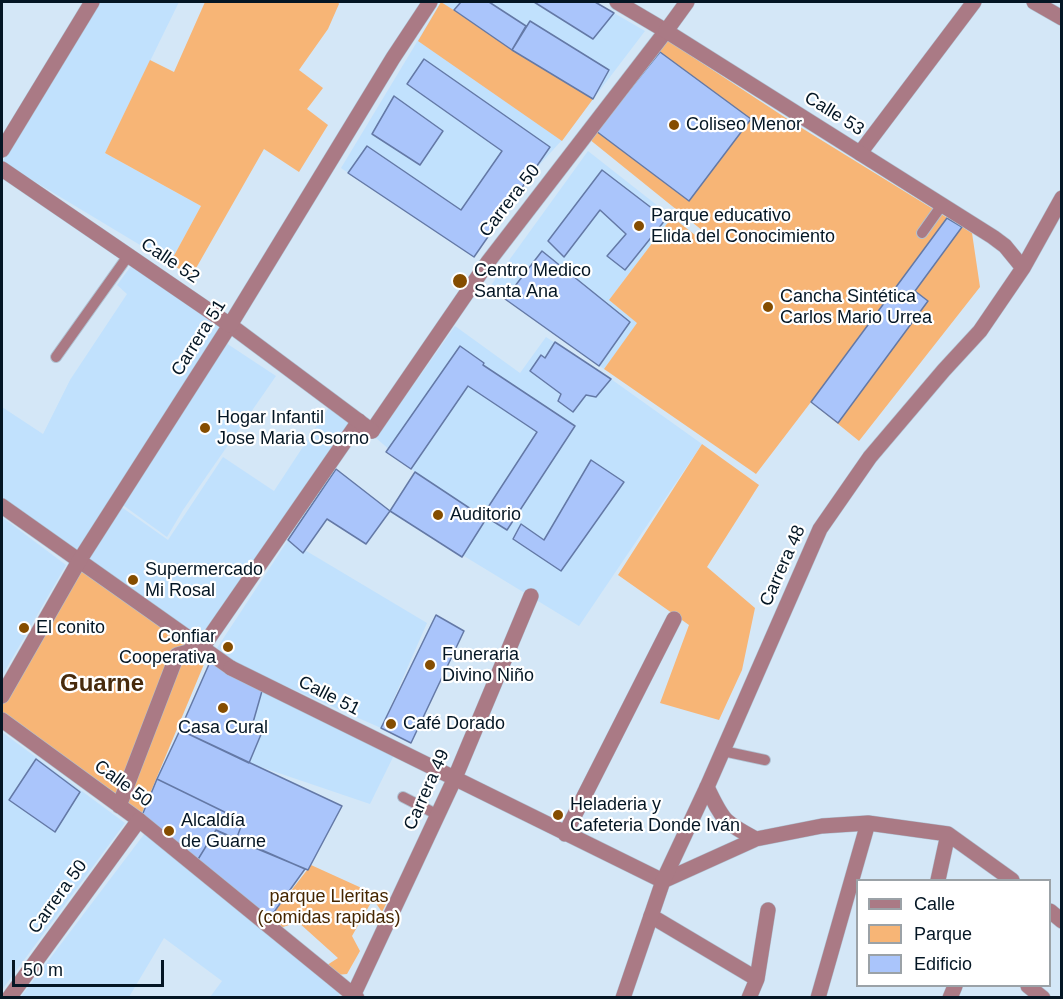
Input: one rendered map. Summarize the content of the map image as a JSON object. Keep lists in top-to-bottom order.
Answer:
{
  "streets": {
    "street": [
      "Calle 53",
      "Carrera 50",
      "Calle 52",
      "Carrera 51",
      "Carrera 48",
      "Calle 51",
      "Calle 50",
      "Carrera 49"
    ]
  },
  "crossings": [
    ["Calle 53", "Carrera 50"],
    ["Calle 53", "Carrera 48"],
    ["Carrera 50", "Calle 52"],
    ["Carrera 50", "Calle 50"],
    ["Calle 52", "Carrera 51"],
    ["Carrera 51", "Calle 51"],
    ["Carrera 48", "Calle 51"],
    ["Calle 51", "Carrera 49"],
    ["Calle 50", "Carrera 49"]
  ],
  "districts": ["Guarne"],
  "parks": ["parque Lleritas (comidas rapidas)"],
  "places": [
    "Coliseo Menor",
    "Parque educativo Elida del Conocimiento",
    "Centro Medico Santa Ana",
    "Cancha Sintética Carlos Mario Urrea",
    "Hogar Infantil Jose Maria Osorno",
    "Auditorio",
    "Supermercado Mi Rosal",
    "El conito",
    "Confiar Cooperativa",
    "Funeraria Divino Niño",
    "Casa Cural",
    "Café Dorado",
    "Heladeria y Cafeteria Donde Iván",
    "Alcaldía de Guarne"
  ],
  "legend": ["Calle", "Parque", "Edificio"],
  "scale_bar": "50 m"
}
